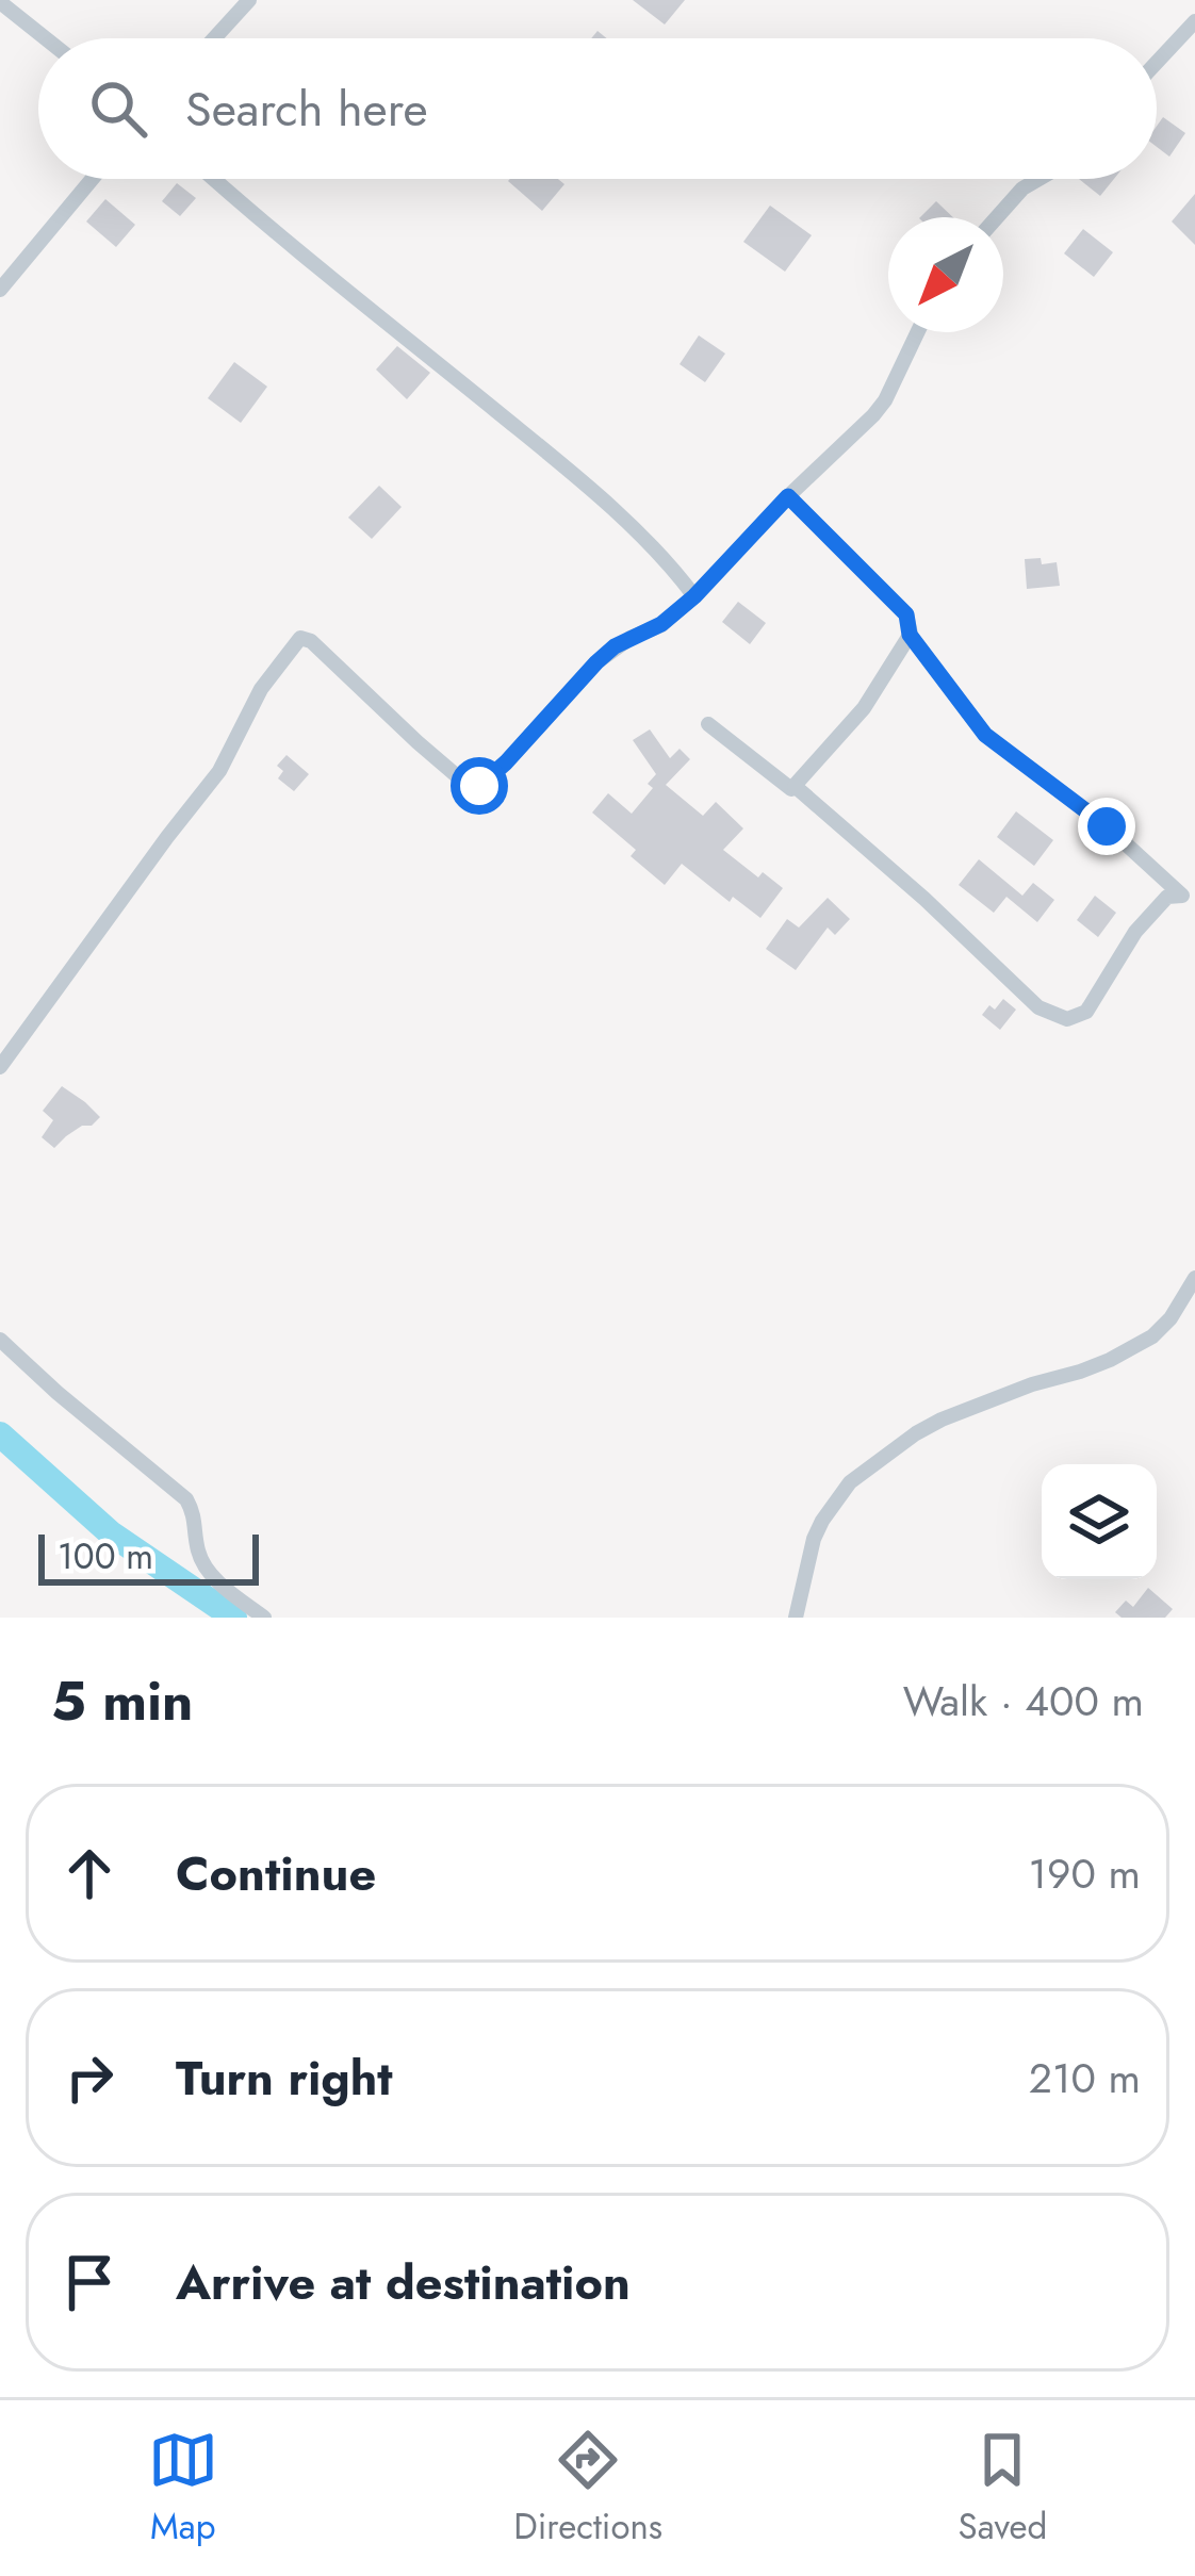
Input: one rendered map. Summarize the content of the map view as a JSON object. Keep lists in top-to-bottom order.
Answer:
{
  "scale_bar": "100 m",
  "north": "bottom left",
  "page": {
    "search": "Search here",
    "scale": "100 m",
    "heading": ["5 min", "Walk · 400 m"],
    "list": [
      ["Continue", "190 m"],
      ["Turn right", "210 m"],
      "Arrive at destination"
    ],
    "nav": ["Map", "Directions", "Saved"]
  }
}
